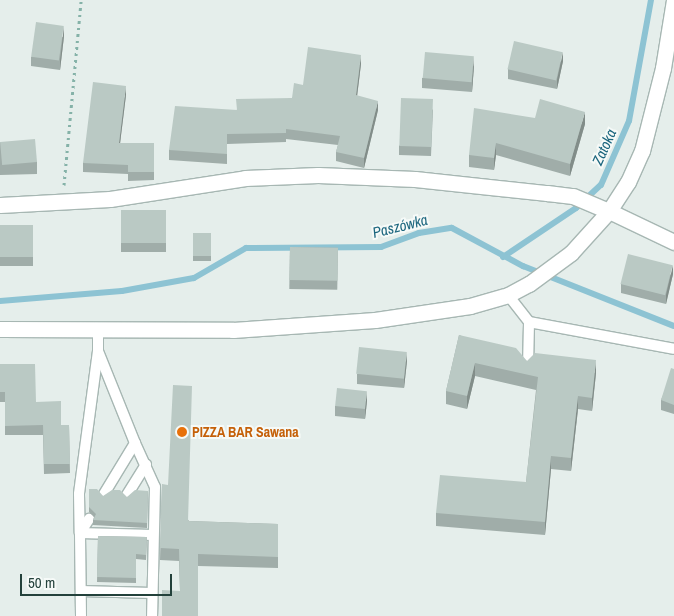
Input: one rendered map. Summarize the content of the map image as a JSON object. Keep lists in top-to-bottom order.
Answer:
{
  "water": ["Zatoka", "Paszówka"],
  "places": ["PIZZA BAR Sawana"],
  "scale_bar": "50 m"
}
